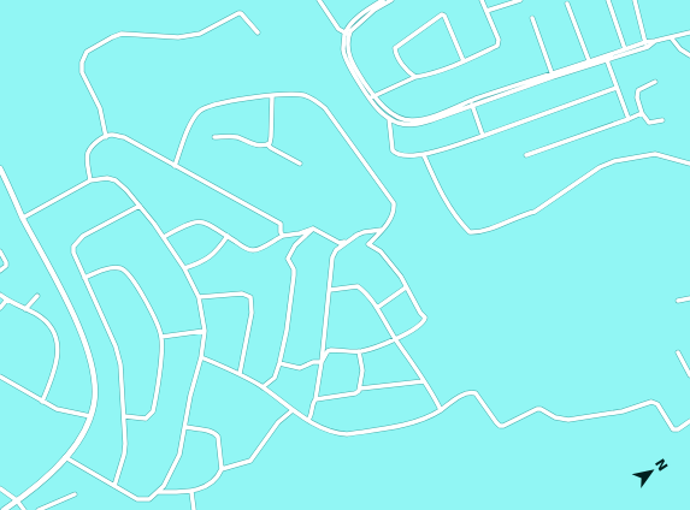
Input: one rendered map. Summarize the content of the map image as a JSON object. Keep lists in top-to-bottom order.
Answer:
{
  "north": "top right"
}
